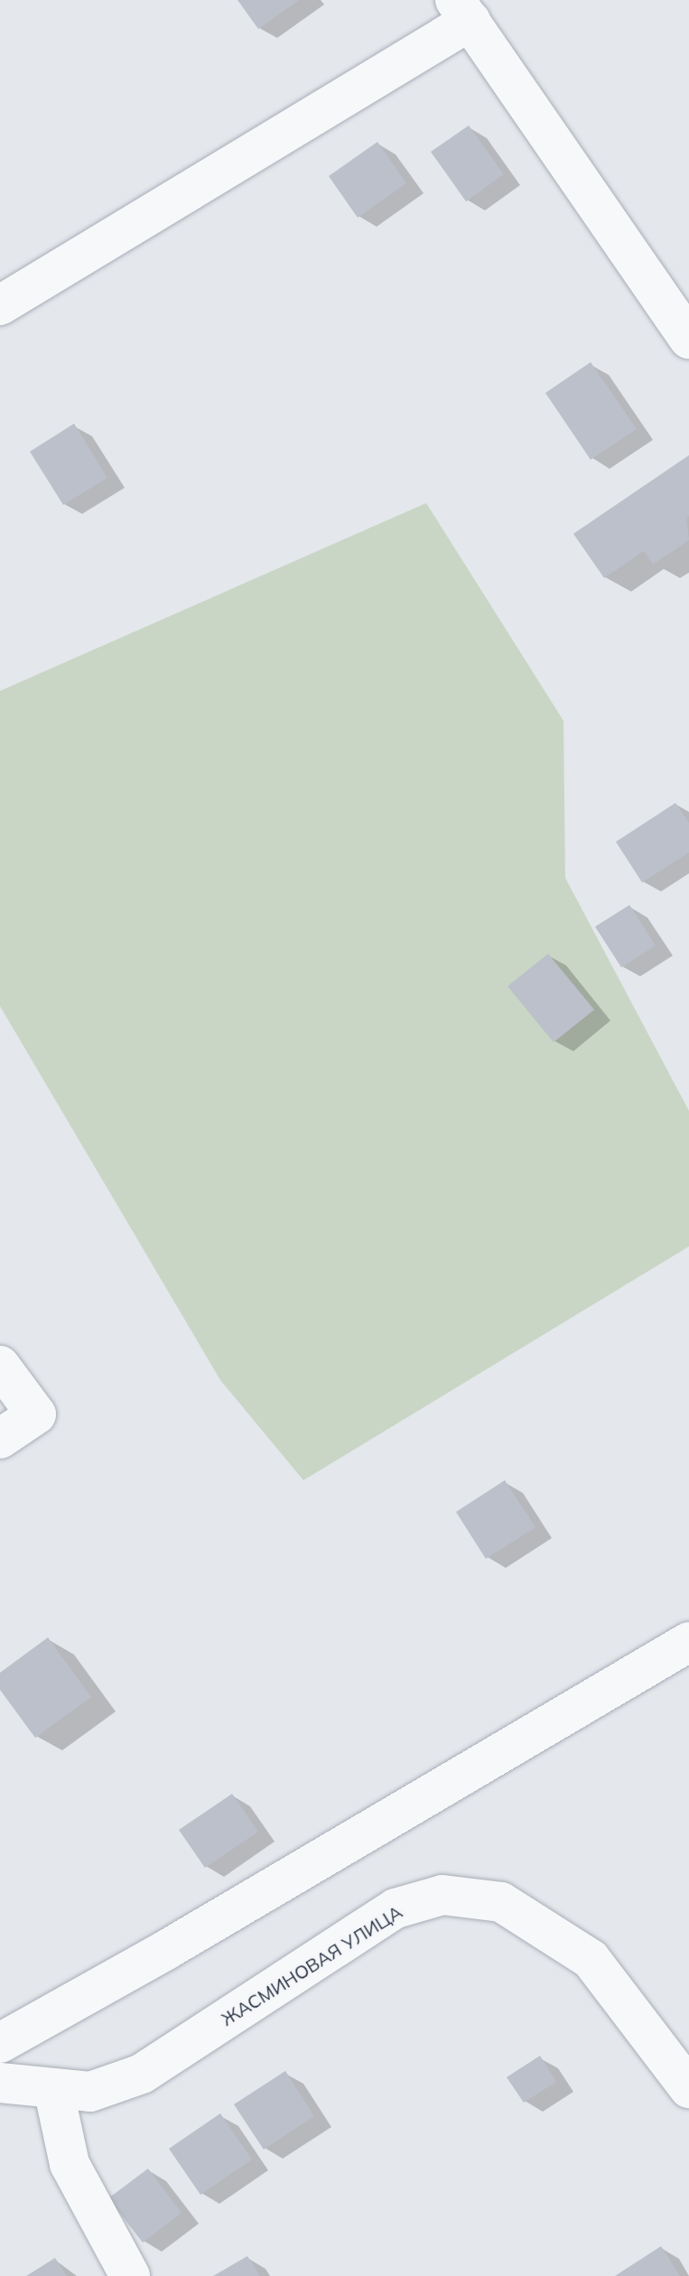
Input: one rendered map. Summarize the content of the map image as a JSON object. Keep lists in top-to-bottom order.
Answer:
{
  "streets": {
    "street": ["ЖАСМИНОВАЯ УЛИЦА"]
  }
}
